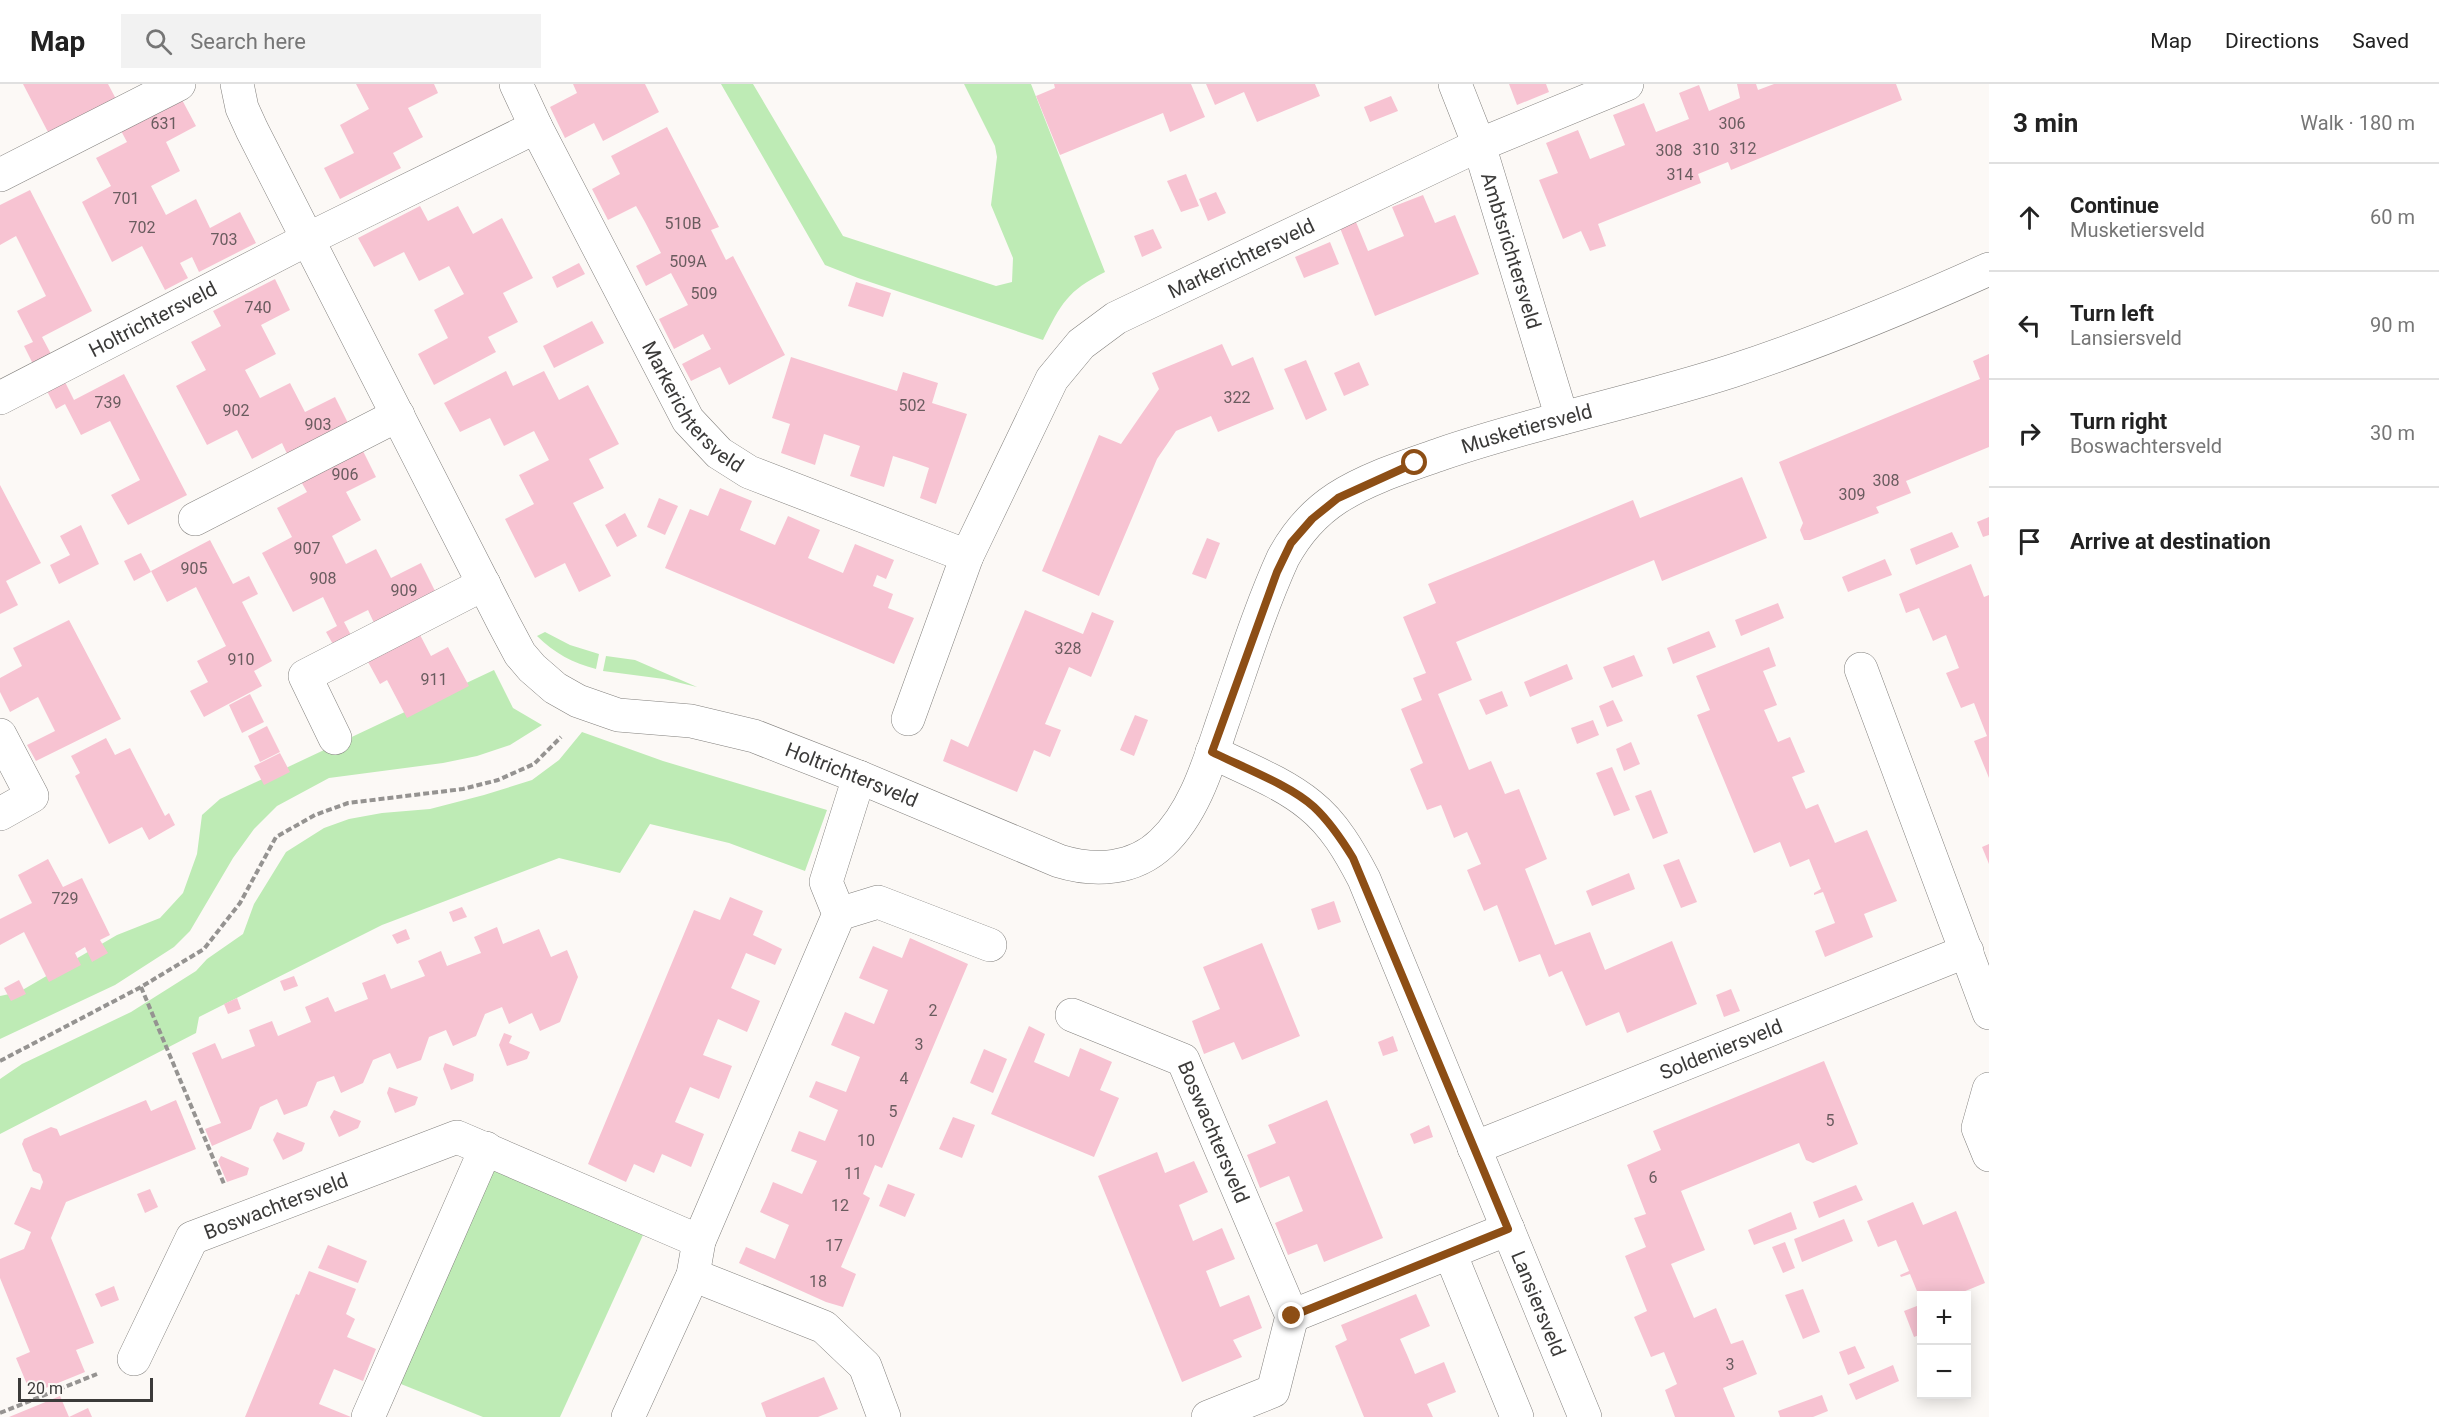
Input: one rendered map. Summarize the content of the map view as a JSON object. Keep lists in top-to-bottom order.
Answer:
{
  "streets": {
    "street": [
      "Ambtsrichtersveld",
      "Markerichtersveld",
      "Holtrichtersveld",
      "Musketiersveld",
      "Soldeniersveld",
      "Boswachtersveld",
      "Lansiersveld"
    ]
  },
  "crossings": [
    ["Ambtsrichtersveld", "Markerichtersveld"],
    ["Ambtsrichtersveld", "Musketiersveld"],
    ["Holtrichtersveld", "Musketiersveld"],
    ["Holtrichtersveld", "Lansiersveld"],
    ["Musketiersveld", "Lansiersveld"],
    ["Soldeniersveld", "Lansiersveld"]
  ],
  "house_numbers": [
    "631",
    "306",
    "312",
    "310",
    "308",
    "314",
    "701",
    "510B",
    "702",
    "703",
    "509A",
    "509",
    "740",
    "322",
    "739",
    "502",
    "902",
    "903",
    "906",
    "308",
    "309",
    "907",
    "905",
    "908",
    "909",
    "328",
    "910",
    "911",
    "729",
    "2",
    "3",
    "4",
    "5",
    "5",
    "10",
    "11",
    "6",
    "12",
    "17",
    "18",
    "3"
  ],
  "scale_bar": "20 m",
  "page": {
    "header": "Map",
    "search": "Search here",
    "nav": ["Map", "Directions", "Saved"],
    "heading": ["3 min", "Walk · 180 m"],
    "list": [
      ["Continue", "Musketiersveld", "60 m"],
      ["Turn left", "Lansiersveld", "90 m"],
      ["Turn right", "Boswachtersveld", "30 m"],
      "Arrive at destination"
    ],
    "map_buttons": ["+", "−"],
    "scale": "20 m"
  }
}
